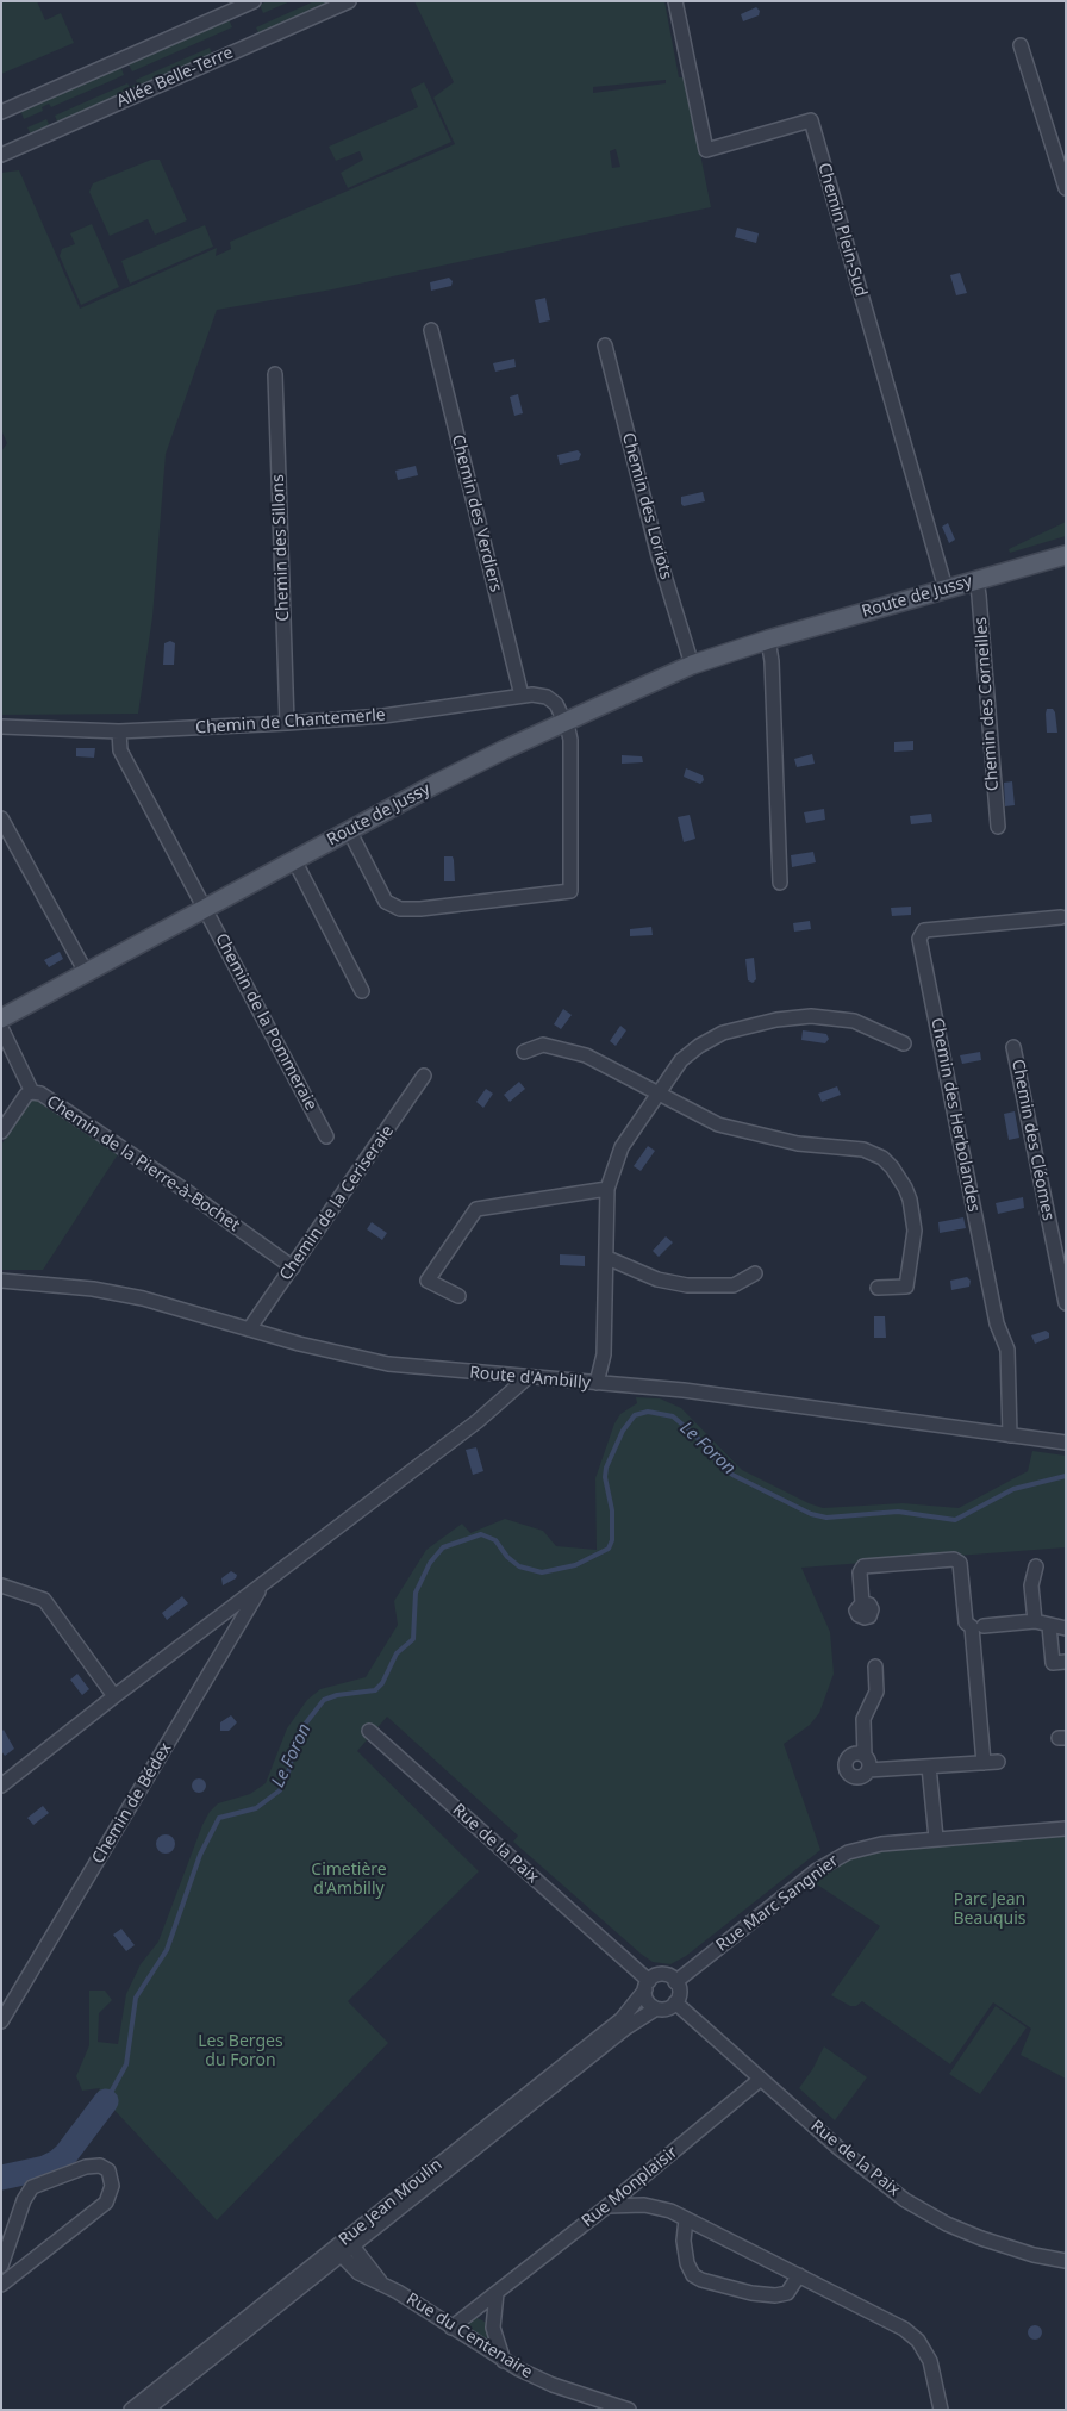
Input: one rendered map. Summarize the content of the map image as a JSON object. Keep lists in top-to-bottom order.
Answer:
{
  "streets": {
    "main road": ["Route de Jussy"],
    "street": [
      "Allée Belle-Terre",
      "Chemin Plein-Sud",
      "Chemin des Loriots",
      "Chemin des Verdiers",
      "Chemin des Sillons",
      "Chemin des Corneilles",
      "Chemin de Chantemerle",
      "Chemin de la Pommeraie",
      "Chemin des Herbolandes",
      "Chemin des Cléomes",
      "Chemin de la Pierre-à-Bochet",
      "Chemin de la Ceriseraie",
      "Route d'Ambilly",
      "Chemin de Bédex",
      "Rue de la Paix",
      "Rue Marc Sangnier",
      "Rue Monplaisir",
      "Rue Jean Moulin",
      "Rue du Centenaire"
    ]
  },
  "crossings": [
    ["Chemin Plein-Sud", "Route de Jussy"],
    ["Chemin des Loriots", "Route de Jussy"],
    ["Chemin des Verdiers", "Chemin de Chantemerle"],
    ["Chemin des Sillons", "Chemin de Chantemerle"],
    ["Route de Jussy", "Chemin des Corneilles"],
    ["Route de Jussy", "Chemin de Chantemerle"],
    ["Route de Jussy", "Chemin de la Pommeraie"],
    ["Chemin de Chantemerle", "Chemin de la Pommeraie"],
    ["Chemin des Herbolandes", "Route d'Ambilly"],
    ["Chemin de la Pierre-à-Bochet", "Chemin de la Ceriseraie"],
    ["Chemin de la Ceriseraie", "Route d'Ambilly"],
    ["Route d'Ambilly", "Chemin de Bédex"],
    ["Rue de la Paix", "Rue Marc Sangnier"],
    ["Rue de la Paix", "Rue Monplaisir"],
    ["Rue de la Paix", "Rue Jean Moulin"],
    ["Rue Marc Sangnier", "Rue Jean Moulin"],
    ["Rue Monplaisir", "Rue du Centenaire"],
    ["Rue Jean Moulin", "Rue du Centenaire"]
  ],
  "water": ["Le Foron"],
  "parks": ["Cimetière d'Ambilly", "Parc Jean Beauquis", "Les Berges du Foron"]
}
